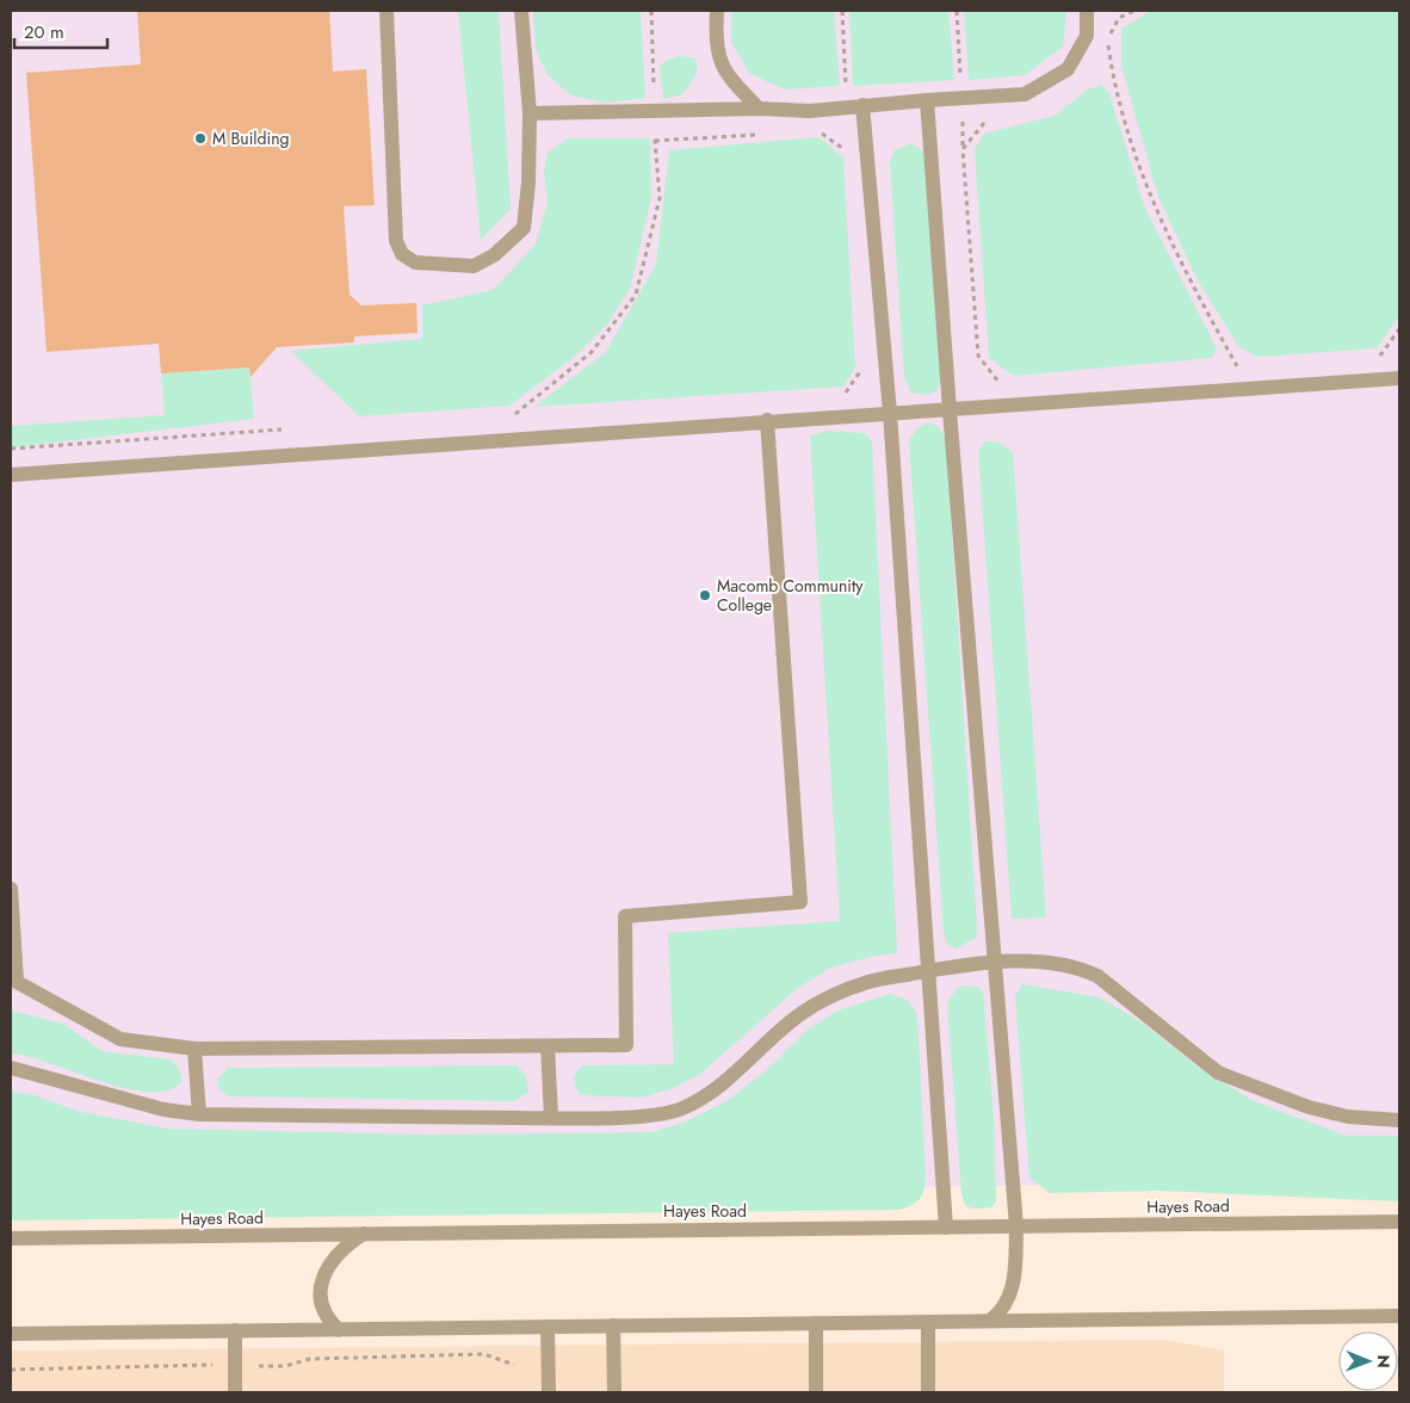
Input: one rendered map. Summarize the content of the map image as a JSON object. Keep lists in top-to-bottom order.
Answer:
{
  "streets": {
    "street": ["Hayes Road"]
  },
  "places": ["M Building", "Macomb Community College"],
  "scale_bar": "20 m",
  "north": "right"
}
